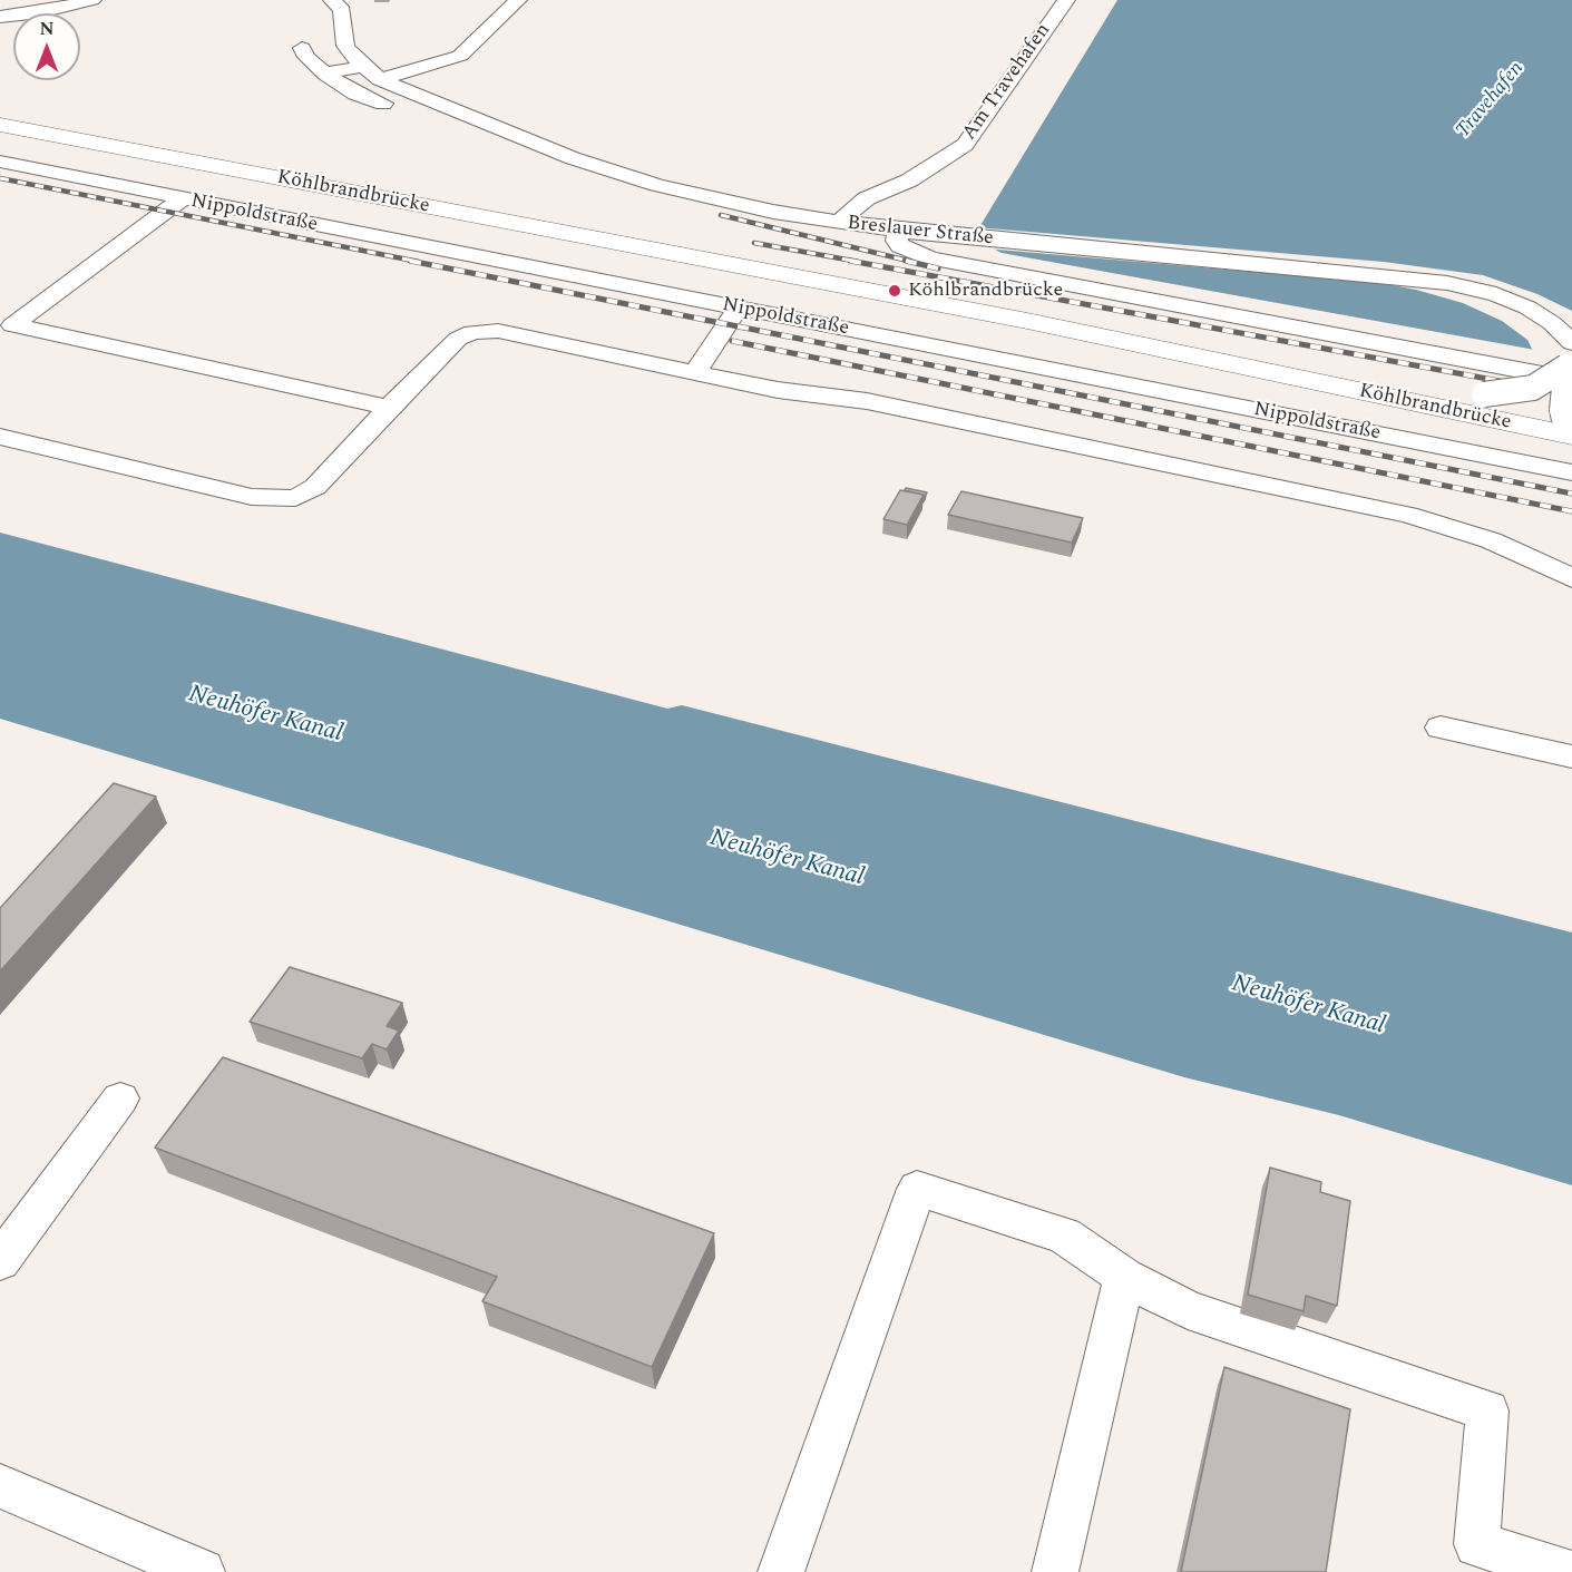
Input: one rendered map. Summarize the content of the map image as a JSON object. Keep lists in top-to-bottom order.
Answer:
{
  "streets": {
    "main road": ["Köhlbrandbrücke"],
    "street": ["Am Travehafen", "Nippoldstraße", "Breslauer Straße"]
  },
  "crossings": [
    ["Am Travehafen", "Breslauer Straße"]
  ],
  "water": ["Travehafen", "Neuhöfer Kanal"],
  "places": ["Köhlbrandbrücke"],
  "north": "top"
}
